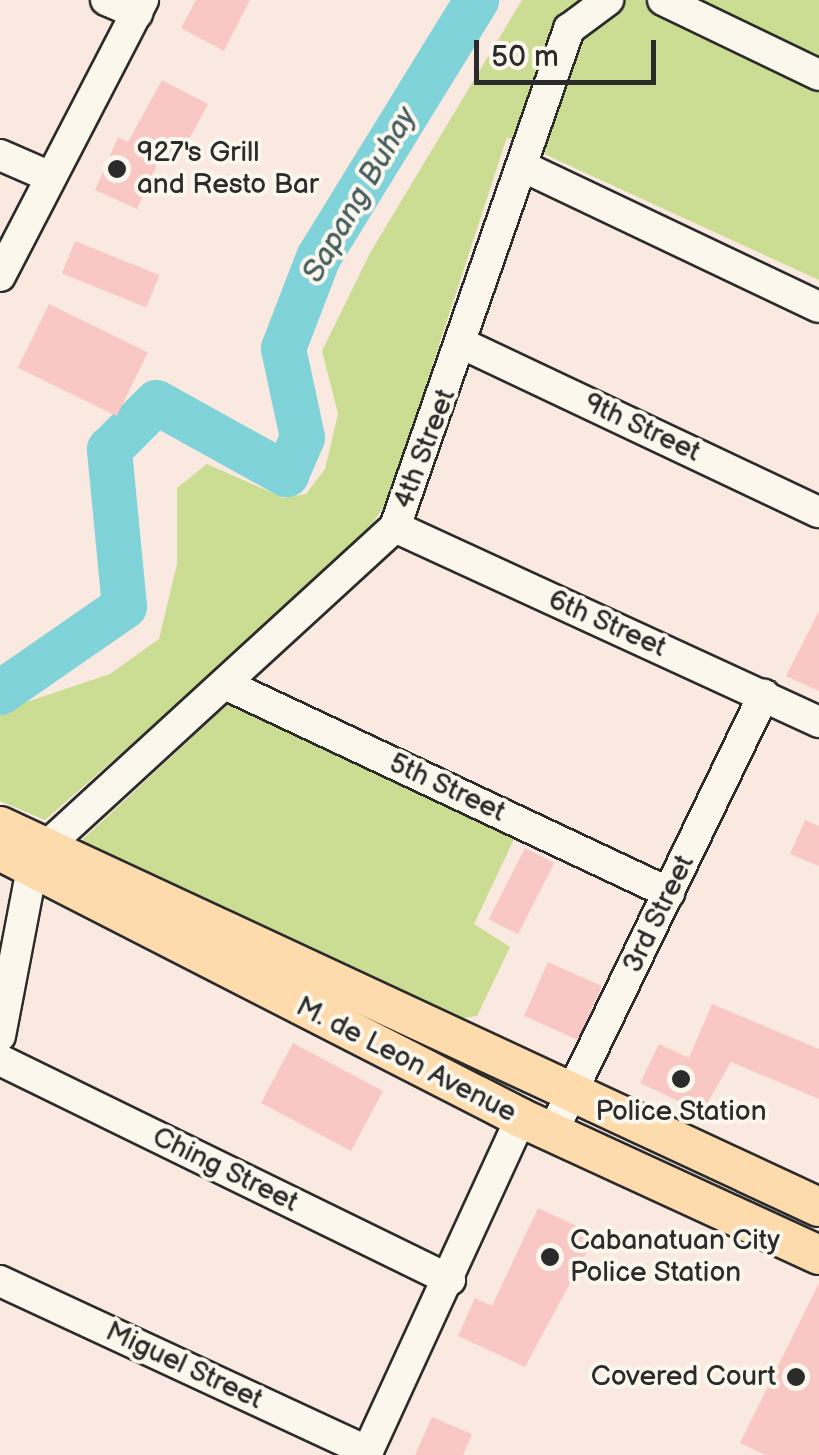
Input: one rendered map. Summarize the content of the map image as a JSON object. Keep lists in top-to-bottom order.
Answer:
{
  "streets": {
    "main road": ["M. de Leon Avenue"],
    "street": [
      "9th Street",
      "4th Street",
      "6th Street",
      "5th Street",
      "3rd Street",
      "Ching Street",
      "Miguel Street"
    ]
  },
  "crossings": [
    ["9th Street", "4th Street"],
    ["4th Street", "6th Street"],
    ["4th Street", "5th Street"],
    ["4th Street", "M. de Leon Avenue"],
    ["6th Street", "3rd Street"],
    ["5th Street", "3rd Street"],
    ["3rd Street", "M. de Leon Avenue"],
    ["3rd Street", "Ching Street"],
    ["3rd Street", "Miguel Street"]
  ],
  "water": ["Sapang Buhay"],
  "places": [
    "927's Grill and Resto Bar",
    "Police Station",
    "Cabanatuan City Police Station",
    "Covered Court"
  ],
  "scale_bar": "50 m"
}
